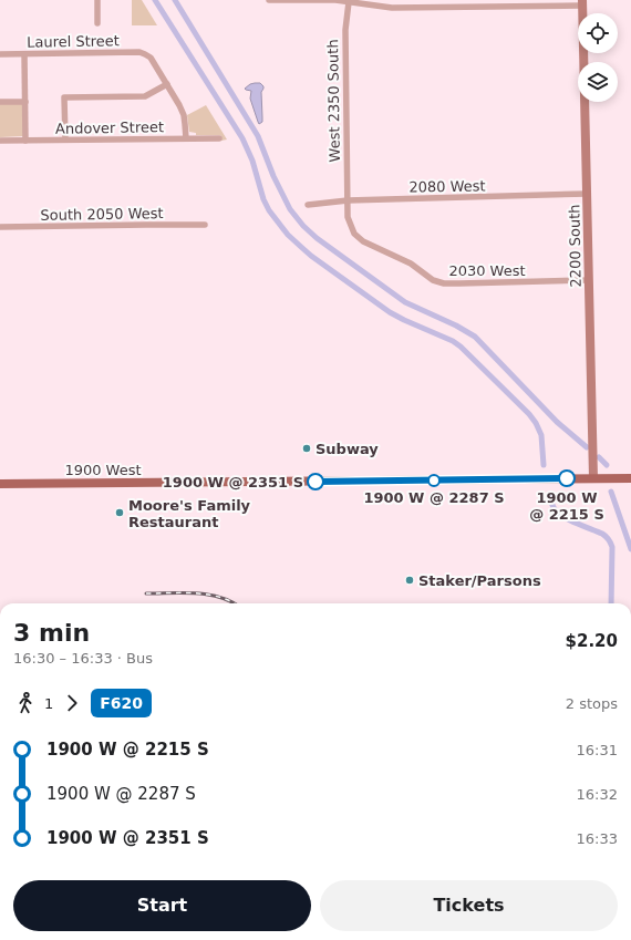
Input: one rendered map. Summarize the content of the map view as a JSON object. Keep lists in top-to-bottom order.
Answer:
{
  "streets": {
    "main road": ["1900 West"],
    "street": [
      "Laurel Street",
      "West 2350 South",
      "Andover Street",
      "2080 West",
      "South 2050 West",
      "2200 South",
      "2030 West"
    ]
  },
  "crossings": [
    ["West 2350 South", "2080 West"],
    ["West 2350 South", "2030 West"],
    ["2080 West", "2200 South"],
    ["2080 West", "2030 West"],
    ["2200 South", "2030 West"],
    ["2200 South", "1900 West"]
  ],
  "places": [
    "Subway",
    "1900 W @ 2215 S",
    "1900 W @ 2287 S",
    "1900 W @ 2351 S",
    "Moore's Family Restaurant",
    "Staker/Parsons"
  ],
  "lines": ["bus line F620"],
  "page": {
    "heading": ["3 min", "16:30 – 16:33 · Bus", "$2.20"],
    "legs": ["1", "F620", "2 stops"],
    "list": [
      {
        "name": "1900 W @ 2215 S",
        "value": "16:31"
      },
      {
        "name": "1900 W @ 2287 S",
        "value": "16:32"
      },
      {
        "name": "1900 W @ 2351 S",
        "value": "16:33"
      }
    ],
    "buttons": ["Start", "Tickets"]
  }
}
